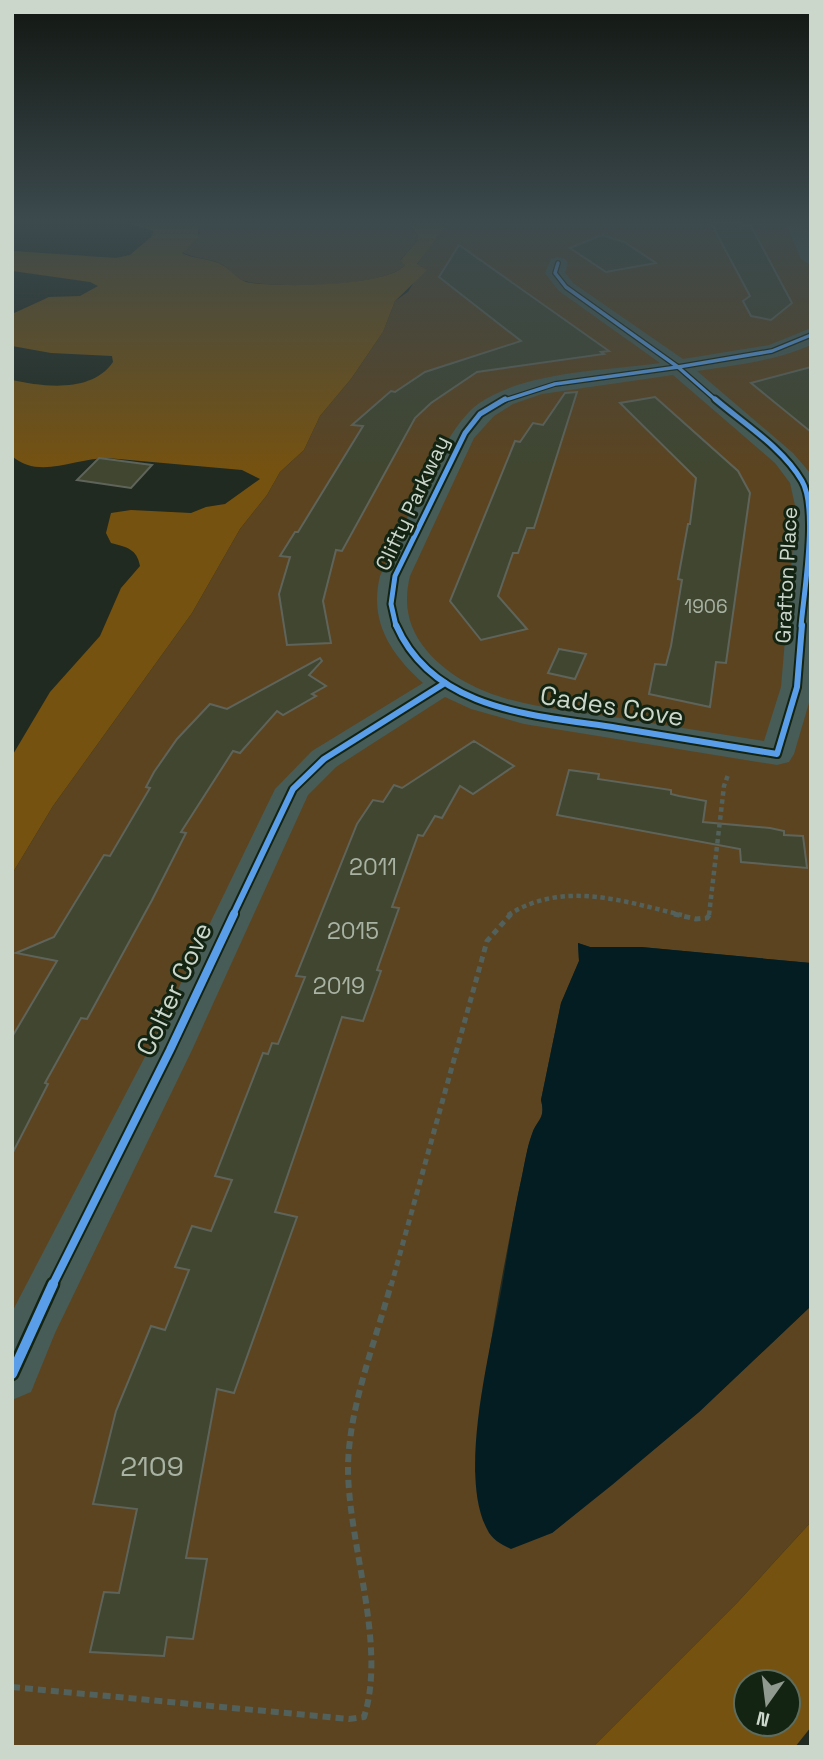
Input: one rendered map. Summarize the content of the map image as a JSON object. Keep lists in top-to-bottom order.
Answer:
{
  "streets": {
    "street": [
      "Clifty Parkway",
      "Grafton Place",
      "Cades Cove",
      "Colter Cove"
    ]
  },
  "crossings": [
    ["Clifty Parkway", "Grafton Place"],
    ["Clifty Parkway", "Cades Cove"],
    ["Clifty Parkway", "Colter Cove"],
    ["Grafton Place", "Cades Cove"],
    ["Cades Cove", "Colter Cove"]
  ],
  "house_numbers": [
    "1906",
    "2011",
    "2015",
    "2019",
    "2109"
  ],
  "north": "bottom"
}
